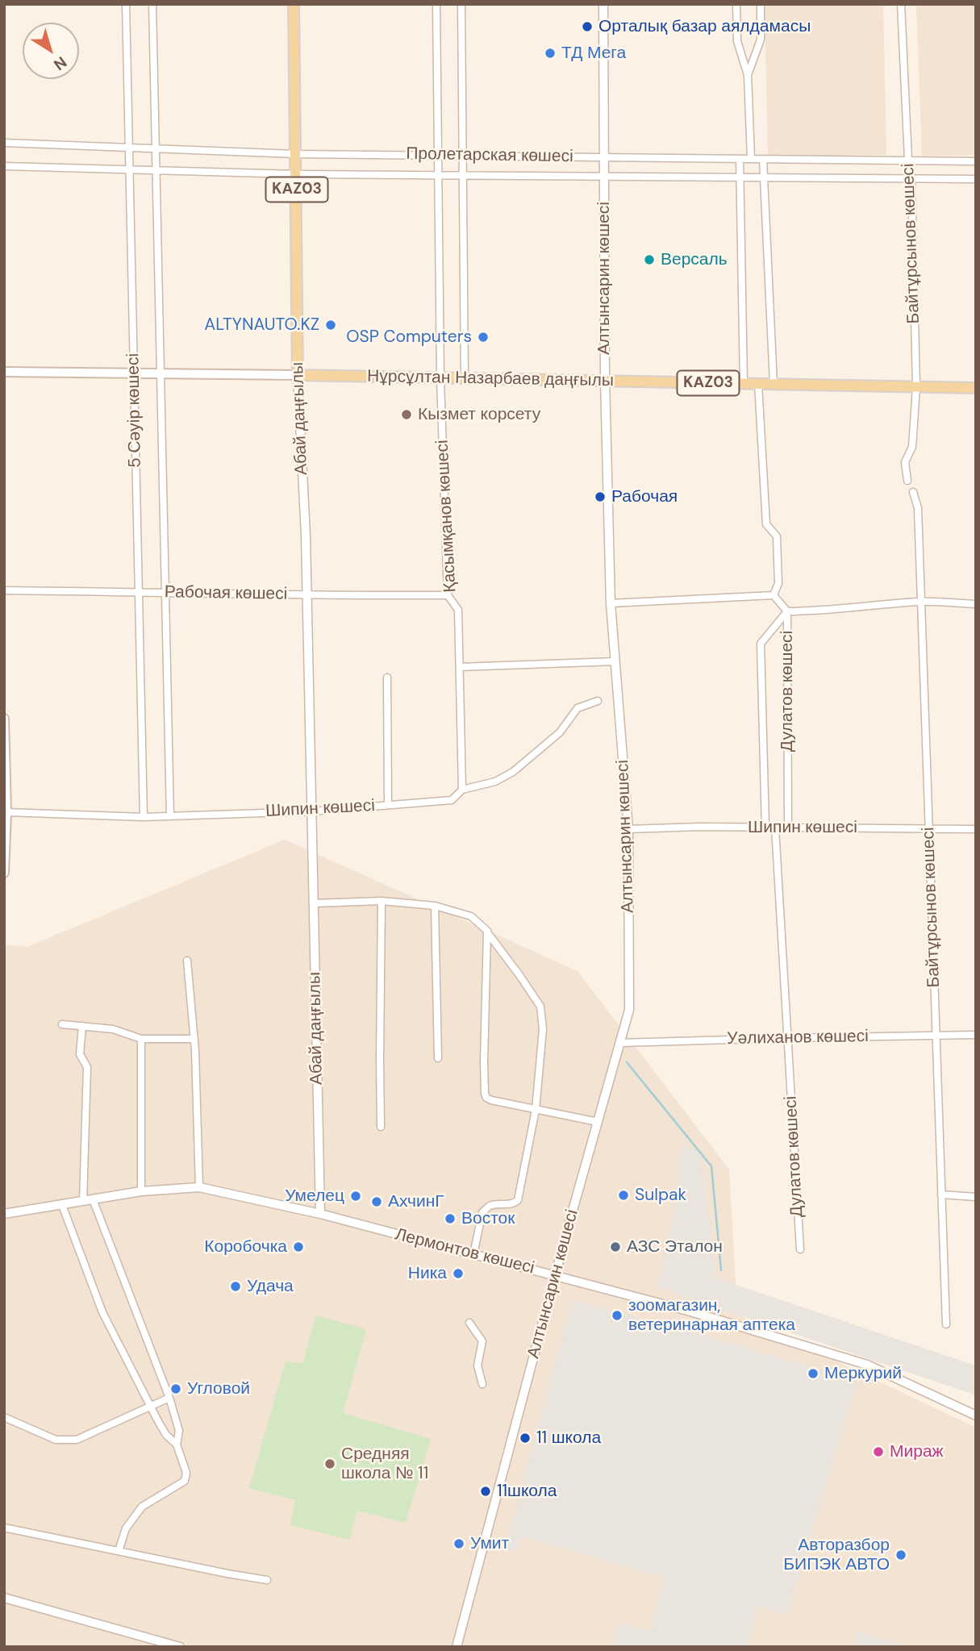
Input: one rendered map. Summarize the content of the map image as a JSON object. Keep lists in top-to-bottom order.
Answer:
{
  "streets": {
    "main road": ["KАZ03", "Нұрсұлтан Назарбаев даңғылы", "Абай даңғылы"],
    "street": [
      "Пролетарская көшесі",
      "Байтұрсынов көшесі",
      "Алтынсарин көшесі",
      "5 Сәуір көшесі",
      "Қасымқанов көшесі",
      "Рабочая көшесі",
      "Дулатов көшесі",
      "Шипин көшесі",
      "Уәлиханов көшесі",
      "Лермонтов көшесі"
    ]
  },
  "crossings": [
    ["Пролетарская көшесі", "Байтұрсынов көшесі"],
    ["Пролетарская көшесі", "Алтынсарин көшесі"],
    ["Пролетарская көшесі", "5 Сәуір көшесі"],
    ["Пролетарская көшесі", "Абай даңғылы"],
    ["Пролетарская көшесі", "Қасымқанов көшесі"],
    ["Байтұрсынов көшесі", "Нұрсұлтан Назарбаев даңғылы"],
    ["Байтұрсынов көшесі", "Шипин көшесі"],
    ["Байтұрсынов көшесі", "Уәлиханов көшесі"],
    ["Алтынсарин көшесі", "Нұрсұлтан Назарбаев даңғылы"],
    ["Алтынсарин көшесі", "Шипин көшесі"],
    ["Алтынсарин көшесі", "Уәлиханов көшесі"],
    ["Алтынсарин көшесі", "Лермонтов көшесі"],
    ["Нұрсұлтан Назарбаев даңғылы", "5 Сәуір көшесі"],
    ["Нұрсұлтан Назарбаев даңғылы", "Абай даңғылы"],
    ["Нұрсұлтан Назарбаев даңғылы", "Қасымқанов көшесі"],
    ["5 Сәуір көшесі", "Рабочая көшесі"],
    ["5 Сәуір көшесі", "Шипин көшесі"],
    ["Абай даңғылы", "Рабочая көшесі"],
    ["Абай даңғылы", "Шипин көшесі"],
    ["Абай даңғылы", "Лермонтов көшесі"],
    ["Қасымқанов көшесі", "Рабочая көшесі"],
    ["Қасымқанов көшесі", "Шипин көшесі"],
    ["Дулатов көшесі", "Шипин көшесі"],
    ["Дулатов көшесі", "Уәлиханов көшесі"]
  ],
  "places": [
    "Орталық базар аялдамасы",
    "ТД Мега",
    "Версаль",
    "ALTYNAUTO.KZ",
    "OSP Computers",
    "Кызмет корсету",
    "Рабочая",
    "Sulpak",
    "Умелец",
    "АхчинГ",
    "Восток",
    "Коробочка",
    "АЗС Эталон",
    "Ника",
    "Удача",
    "зоомагазин, ветеринарная аптека",
    "Меркурий",
    "Угловой",
    "11 школа",
    "Мираж",
    "Средняя школа № 11",
    "11школа",
    "Умит",
    "Авторазбор БИПЭК АВТО"
  ],
  "north": "bottom right"
}
